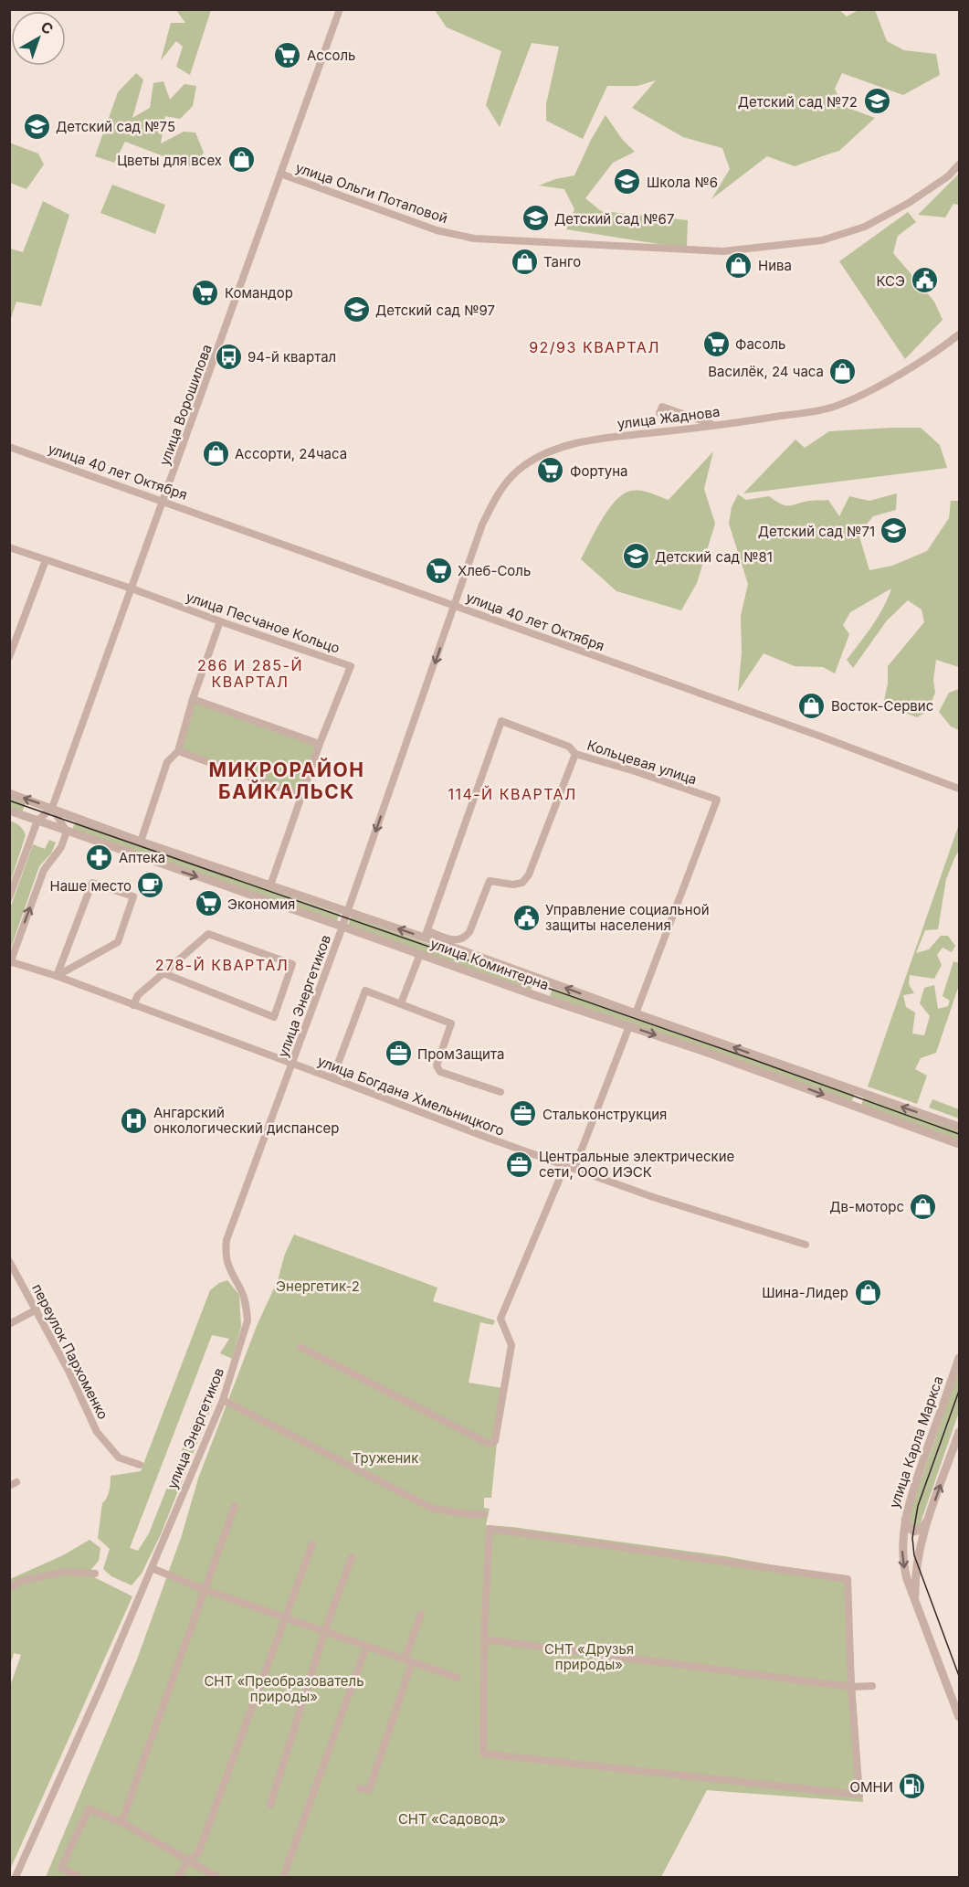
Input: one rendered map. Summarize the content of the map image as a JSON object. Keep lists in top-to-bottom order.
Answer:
{
  "streets": {
    "street": [
      "улица Ольги Потаповой",
      "улица Ворошилова",
      "улица Жаднова",
      "улица 40 лет Октября",
      "улица Песчаное Кольцо",
      "Кольцевая улица",
      "улица Коминтерна",
      "улица Энергетиков",
      "улица Богдана Хмельницкого",
      "переулок Пархоменко",
      "улица Карла Маркса"
    ]
  },
  "crossings": [
    ["улица Ольги Потаповой", "улица Ворошилова"],
    ["улица Ворошилова", "улица 40 лет Октября"],
    ["улица Ворошилова", "улица Песчаное Кольцо"],
    ["улица Ворошилова", "улица Коминтерна"],
    ["улица Жаднова", "улица 40 лет Октября"],
    ["улица Жаднова", "улица Энергетиков"],
    ["улица 40 лет Октября", "улица Энергетиков"],
    ["улица Песчаное Кольцо", "улица Коминтерна"],
    ["Кольцевая улица", "улица Коминтерна"],
    ["улица Коминтерна", "улица Энергетиков"],
    ["улица Энергетиков", "улица Богдана Хмельницкого"]
  ],
  "districts": [
    "92/93 КВАРТАЛ",
    "286 И 285-Й КВАРТАЛ",
    "МИКРОРАЙОН БАЙКАЛЬСК",
    "114-Й КВАРТАЛ",
    "278-Й КВАРТАЛ"
  ],
  "parks": [
    "Энергетик-2",
    "Труженик",
    "СНТ «Друзья природы»",
    "СНТ «Преобразователь природы»",
    "СНТ «Садовод»"
  ],
  "places": {
    "supermarket": [
      "Ассоль",
      "Командор",
      "Фасоль",
      "Фортуна",
      "Хлеб-Соль",
      "Экономия"
    ],
    "school or university": [
      "Детский сад №72",
      "Детский сад №75",
      "Школа №6",
      "Детский сад №67",
      "Детский сад №97",
      "Детский сад №71",
      "Детский сад №81"
    ],
    "shop": [
      "Цветы для всех",
      "Танго",
      "Нива",
      "Василёк, 24 часа",
      "Ассорти, 24часа",
      "Восток-Сервис",
      "Дв-моторс",
      "Шина-Лидер"
    ],
    "public building": ["КСЭ", "Управление социальной защиты населения"],
    "bus stop": ["94-й квартал"],
    "pharmacy": ["Аптека"],
    "cafe": ["Наше место"],
    "office": ["ПромЗащита", "Стальконструкция", "Центральные электрические сети, ООО ИЭСК"],
    "hospital": ["Ангарский онкологический диспансер"],
    "fuel station": ["ОМНИ"]
  },
  "north": "top right"
}
